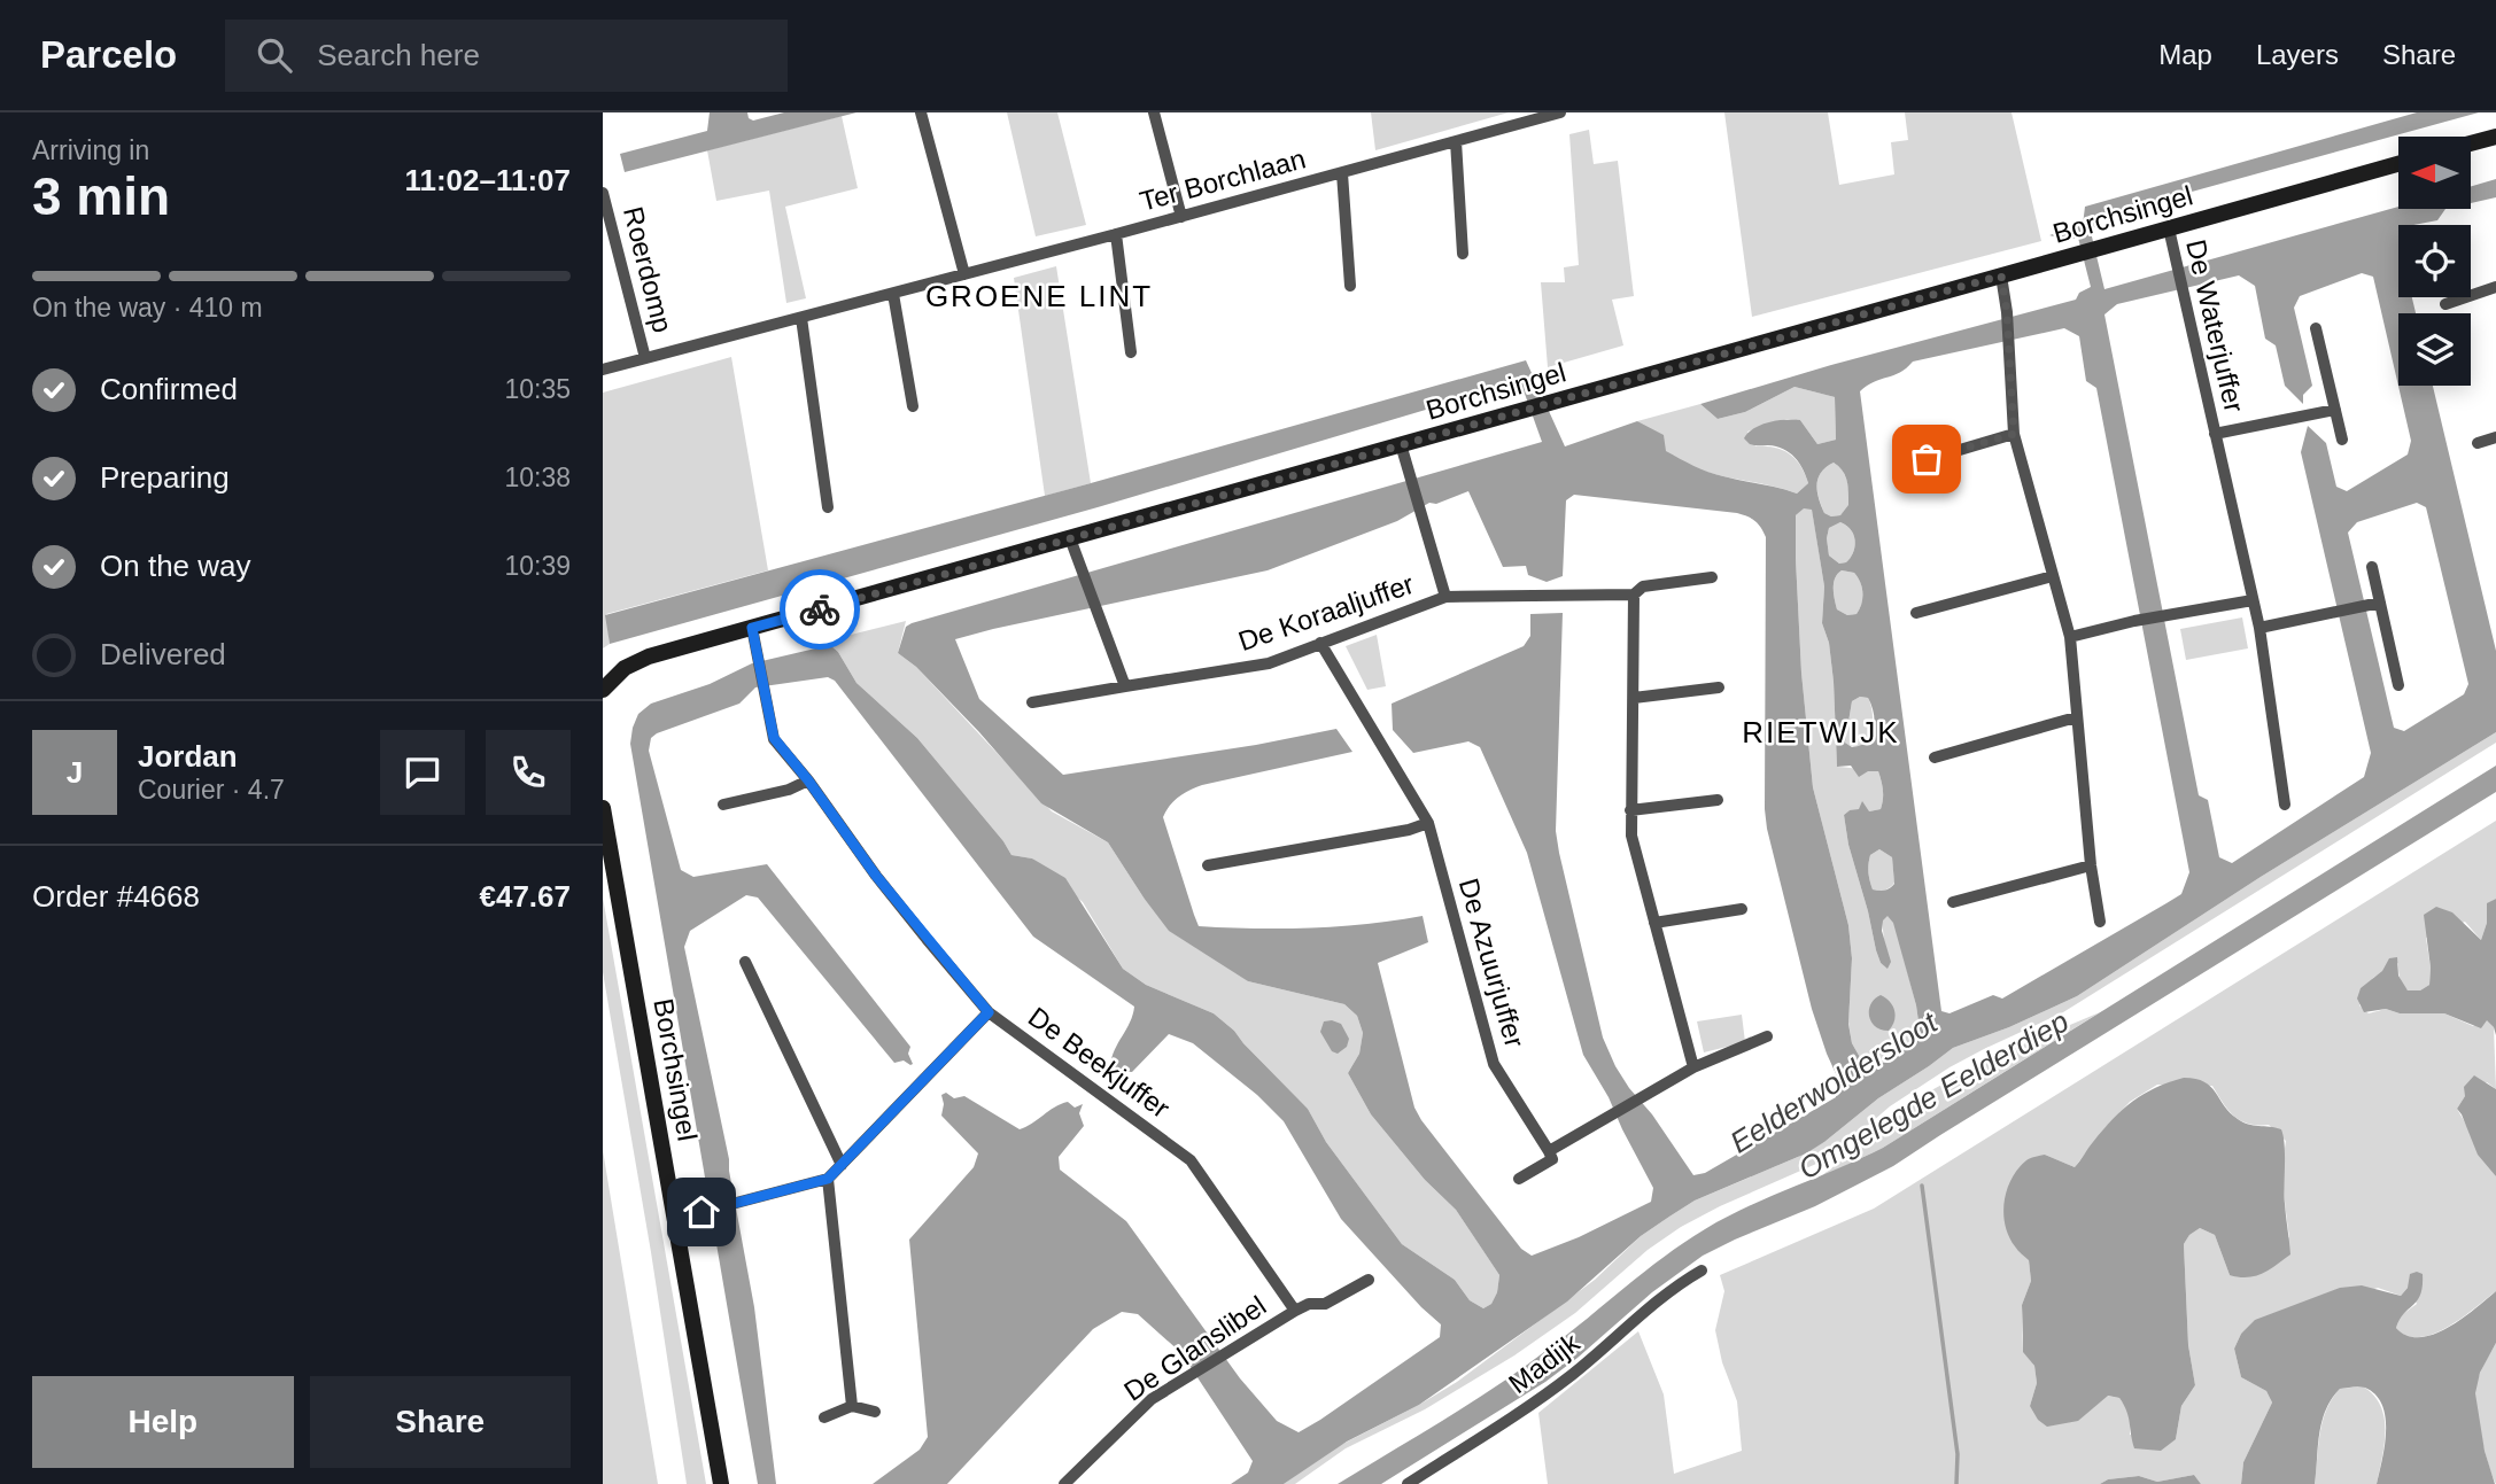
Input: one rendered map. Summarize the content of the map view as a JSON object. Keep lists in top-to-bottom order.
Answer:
{
  "streets": {
    "main road": ["Borchsingel"],
    "street": [
      "Ter Borchlaan",
      "Roerdomp",
      "De Waterjuffer",
      "De Koraaljuffer",
      "De Azuurjuffer",
      "De Beekjuffer",
      "De Glanslibel",
      "Madijk"
    ]
  },
  "crossings": [
    ["Ter Borchlaan", "Roerdomp"],
    ["Borchsingel", "De Waterjuffer"],
    ["Borchsingel", "De Koraaljuffer"],
    ["Borchsingel", "De Beekjuffer"],
    ["De Koraaljuffer", "De Azuurjuffer"],
    ["De Beekjuffer", "De Glanslibel"]
  ],
  "districts": ["GROENE LINT", "RIETWIJK"],
  "water": ["Eelderwoldersloot", "Omgelegde Eelderdiep"],
  "north": "left",
  "page": {
    "header": "Parcelo",
    "search": "Search here",
    "nav": ["Map", "Layers", "Share"],
    "heading": ["3 min", "Arriving in", "11:02–11:07"],
    "panel": [
      "Jordan",
      "Courier · 4.7",
      "Order #4668",
      "€47.67"
    ],
    "bar": "On the way · 410 m",
    "list": [
      ["Confirmed", "10:35"],
      ["Preparing", "10:38"],
      ["On the way", "10:39"],
      "Delivered"
    ],
    "round": "J",
    "buttons": ["Help", "Share"]
  }
}
